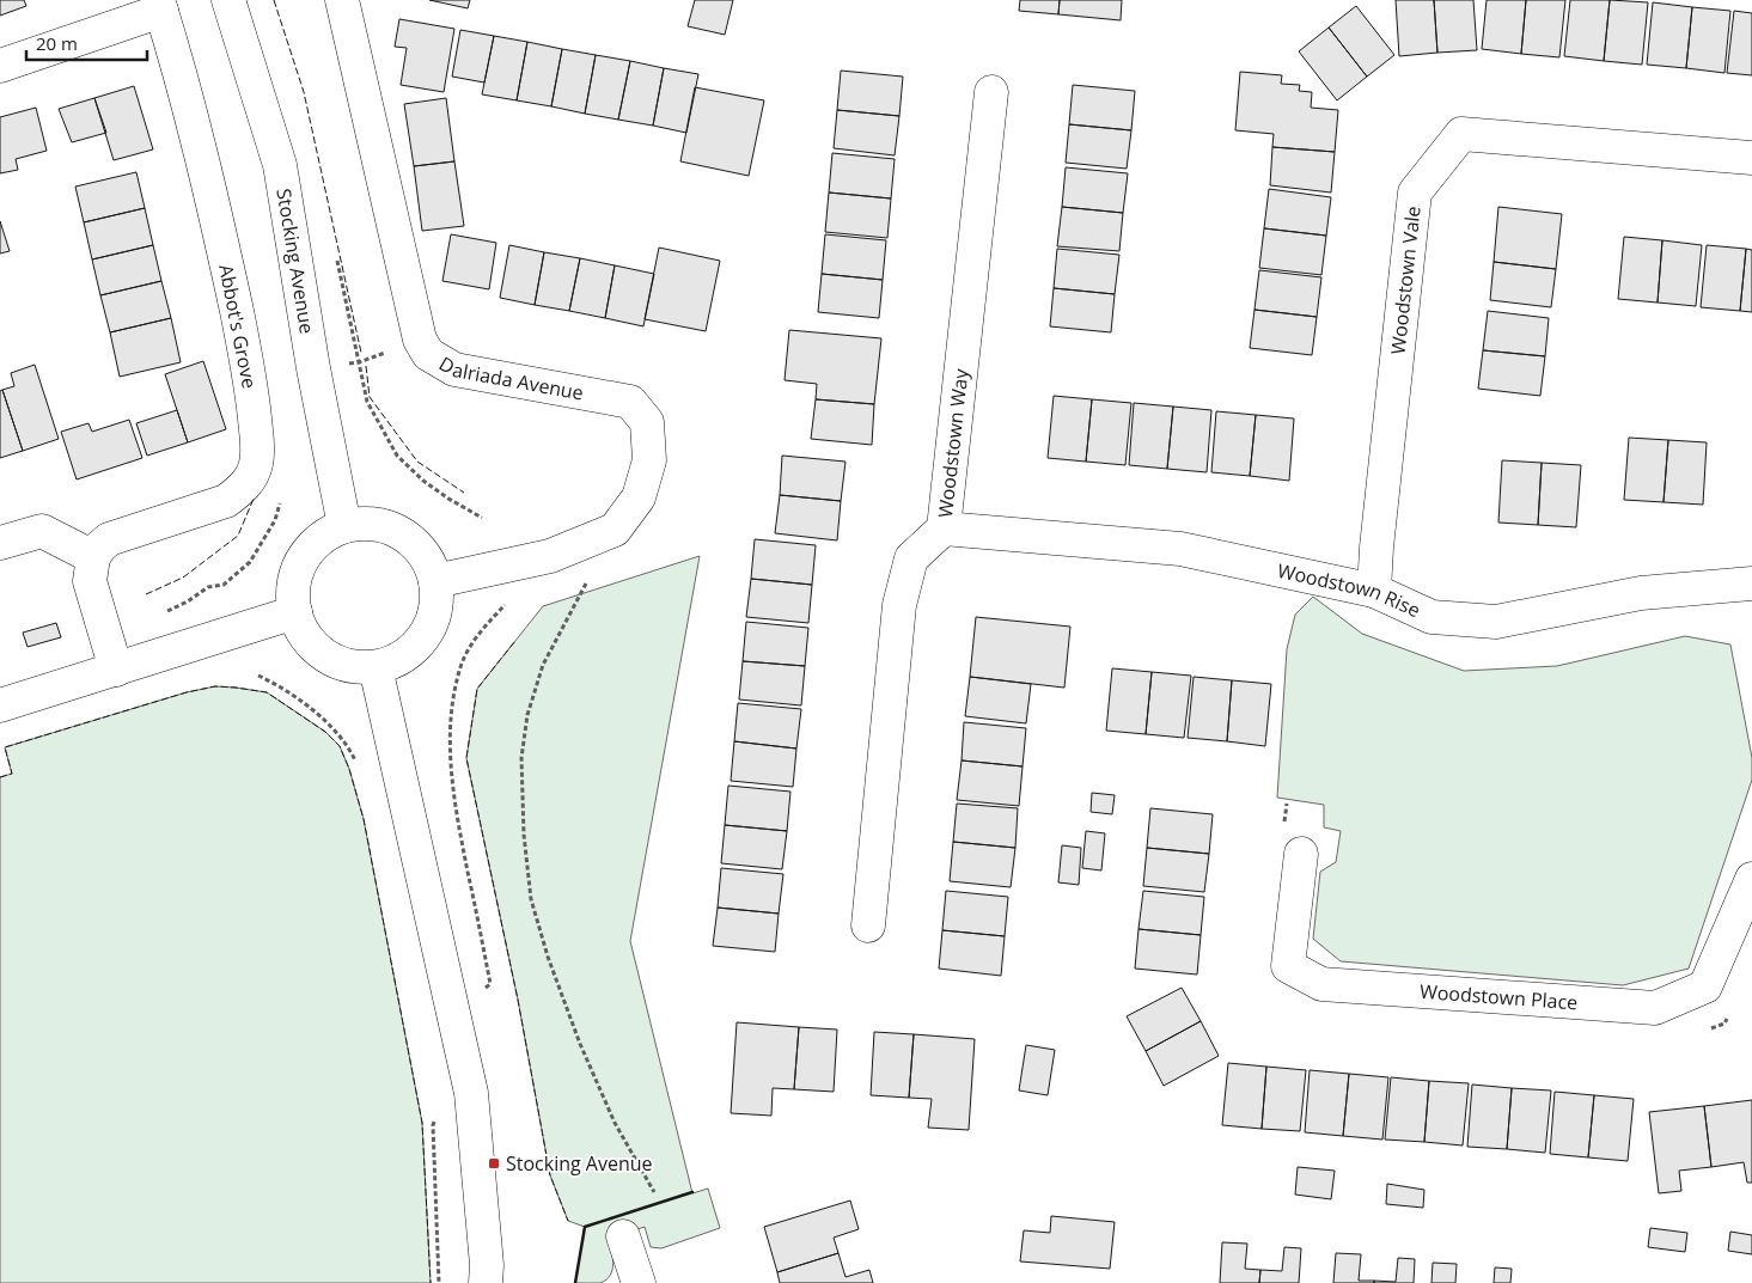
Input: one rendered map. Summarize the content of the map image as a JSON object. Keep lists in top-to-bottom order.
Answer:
{
  "streets": {
    "street": [
      "Stocking Avenue",
      "Woodstown Vale",
      "Abbot's Grove",
      "Dalriada Avenue",
      "Woodstown Way",
      "Woodstown Rise",
      "Woodstown Place"
    ]
  },
  "crossings": [
    ["Stocking Avenue", "Dalriada Avenue"],
    ["Woodstown Vale", "Woodstown Rise"],
    ["Woodstown Way", "Woodstown Rise"]
  ],
  "places": {
    "transit": ["Stocking Avenue"]
  },
  "scale_bar": "20 m"
}
